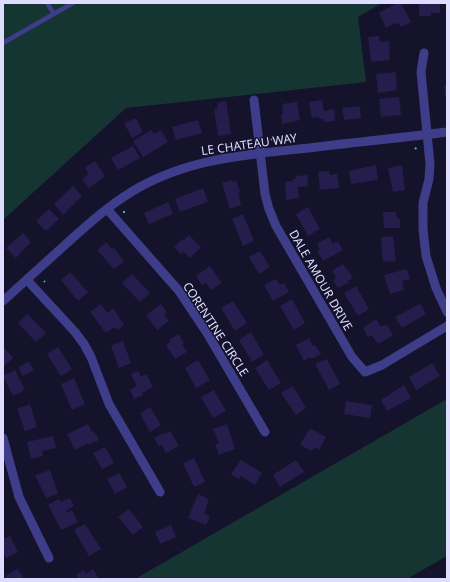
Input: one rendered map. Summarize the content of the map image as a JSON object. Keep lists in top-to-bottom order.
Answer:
{
  "streets": {
    "street": ["LE CHATEAU WAY", "DALE AMOUR DRIVE", "CORENTINE CIRCLE"]
  },
  "crossings": [
    ["LE CHATEAU WAY", "DALE AMOUR DRIVE"],
    ["LE CHATEAU WAY", "CORENTINE CIRCLE"]
  ]
}
